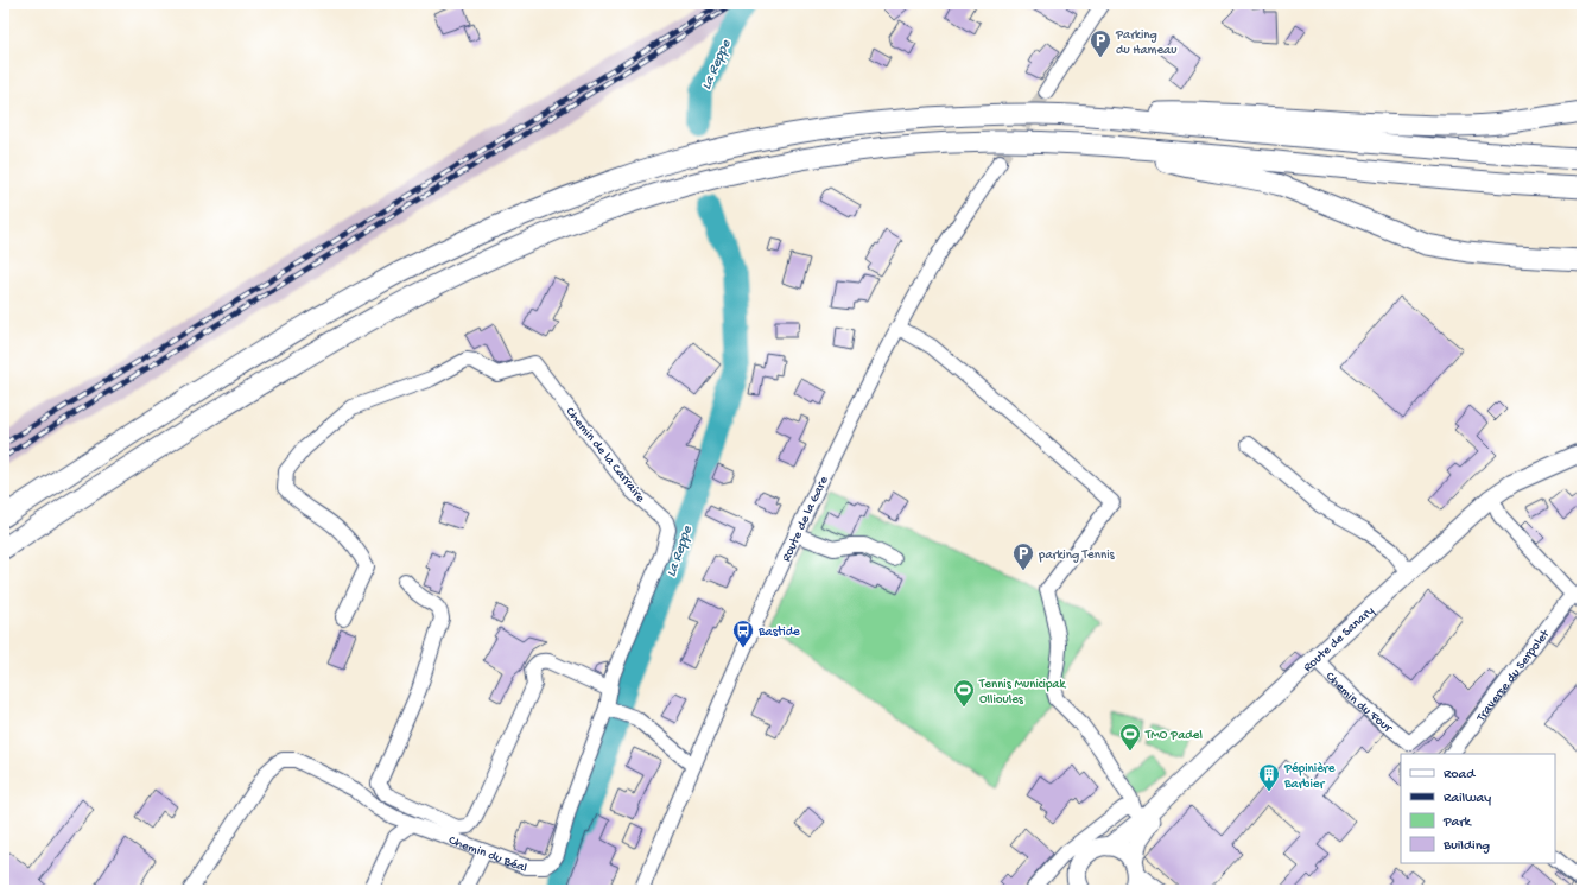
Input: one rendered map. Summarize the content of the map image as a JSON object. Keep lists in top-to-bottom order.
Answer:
{
  "streets": {
    "main road": ["Route de Sanary"],
    "street": [
      "Chemin de la Carraire",
      "Route de la Gare",
      "Traverse du Serpolet",
      "Chemin du Four",
      "Chemin du Béal"
    ]
  },
  "crossings": [
    ["Chemin de la Carraire", "Chemin du Béal"],
    ["Route de Sanary", "Chemin du Four"]
  ],
  "water": ["La Reppe"],
  "places": {
    "parking": ["Parking du Hameau", "parking Tennis"],
    "bus stop": ["Bastide"],
    "sports": ["Tennis Municipak Ollioules", "TMO Padel"],
    "building": ["Pépinière Barbier"]
  },
  "legend": [
    "Road",
    "Railway",
    "Park",
    "Building"
  ]
}
